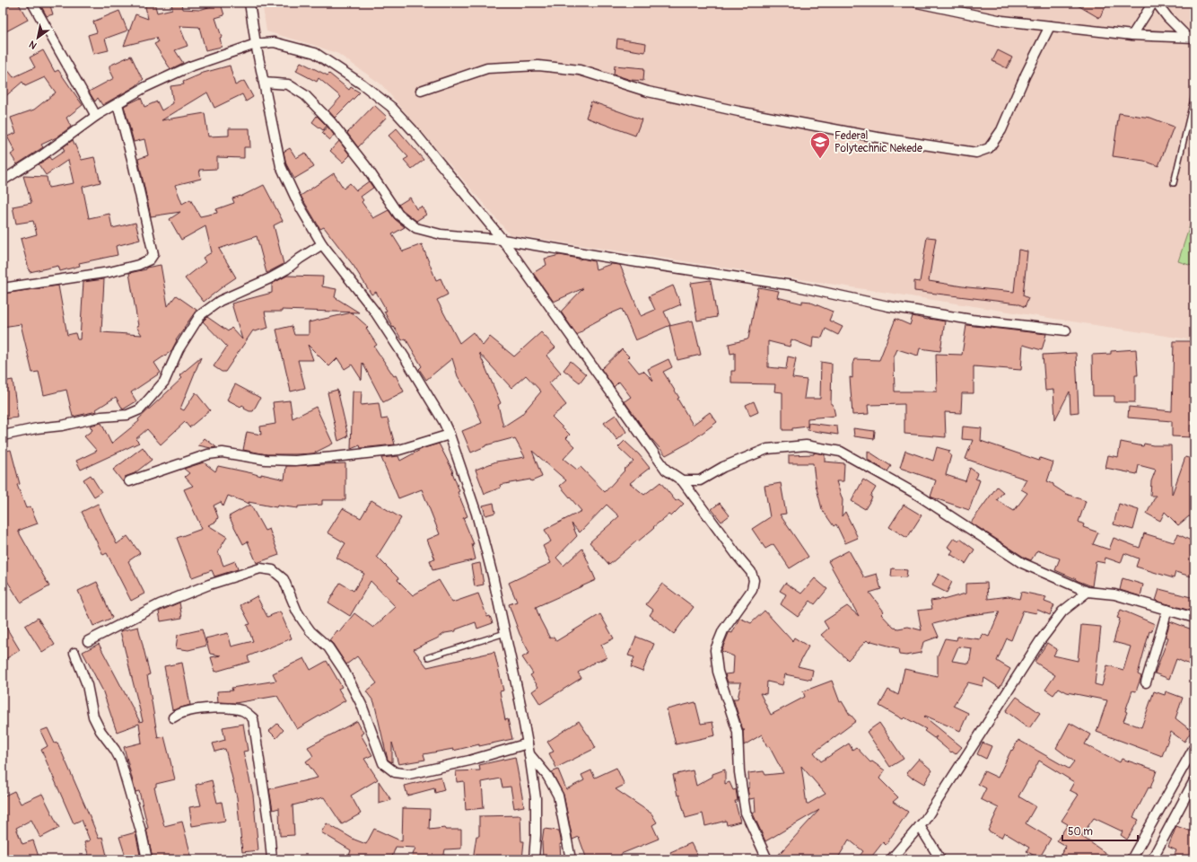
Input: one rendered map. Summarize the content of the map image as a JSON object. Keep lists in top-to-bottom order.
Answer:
{
  "places": {
    "school or university": ["Federal Polytechnic Nekede"]
  },
  "scale_bar": "50 m",
  "north": "bottom left"
}
